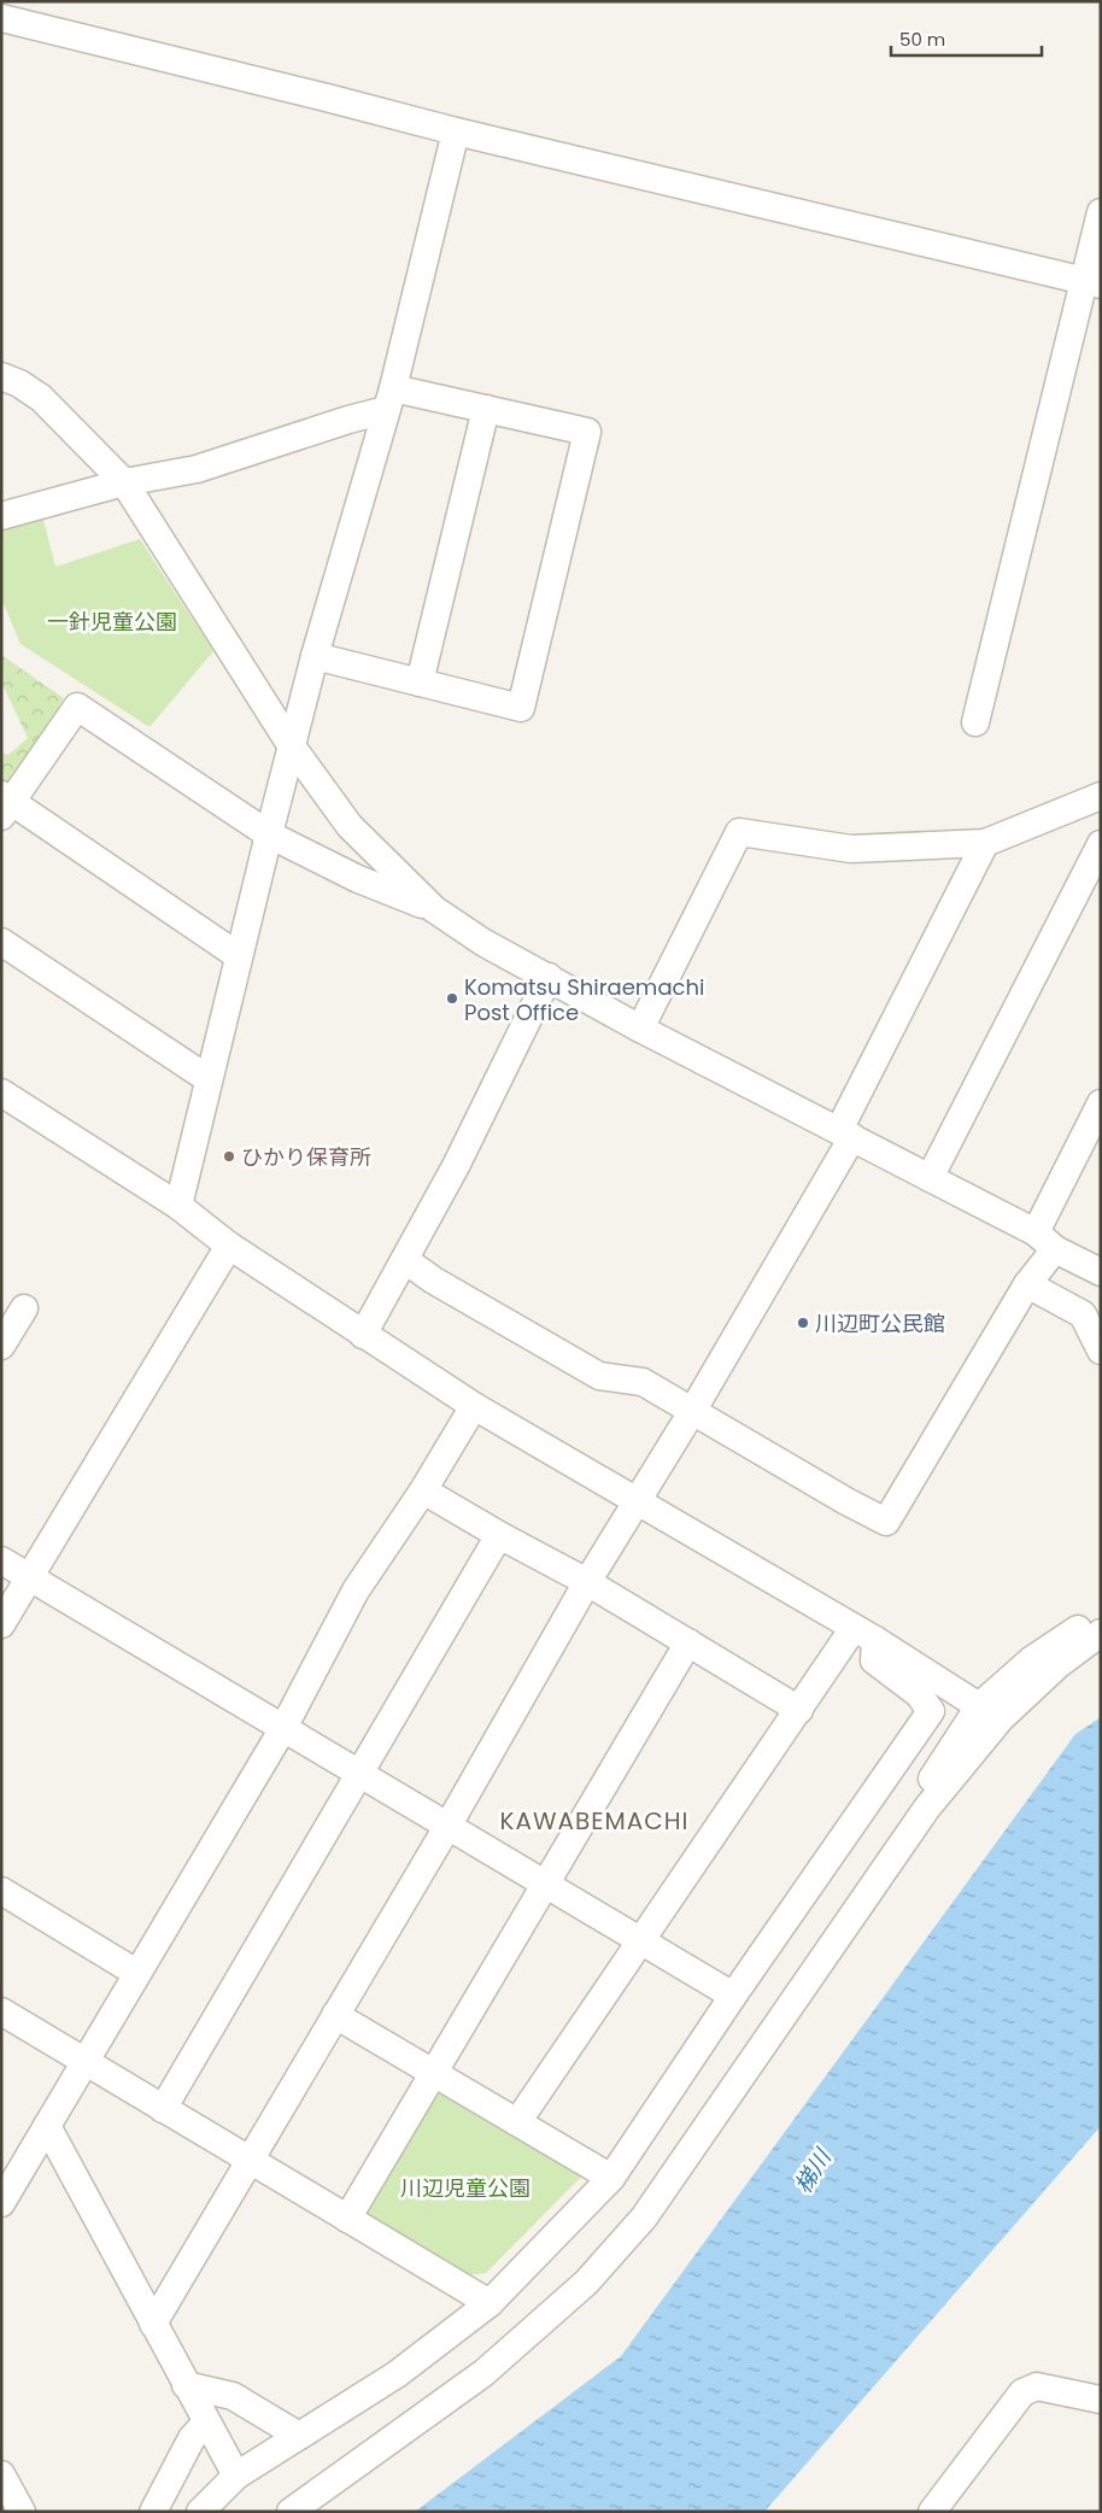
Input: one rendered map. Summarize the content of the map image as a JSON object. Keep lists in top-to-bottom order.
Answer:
{
  "districts": ["KAWABEMACHI"],
  "water": ["梯川"],
  "parks": ["一針児童公園", "川辺児童公園"],
  "places": ["Komatsu Shiraemachi Post Office", "ひかり保育所", "川辺町公民館"],
  "scale_bar": "50 m"
}
